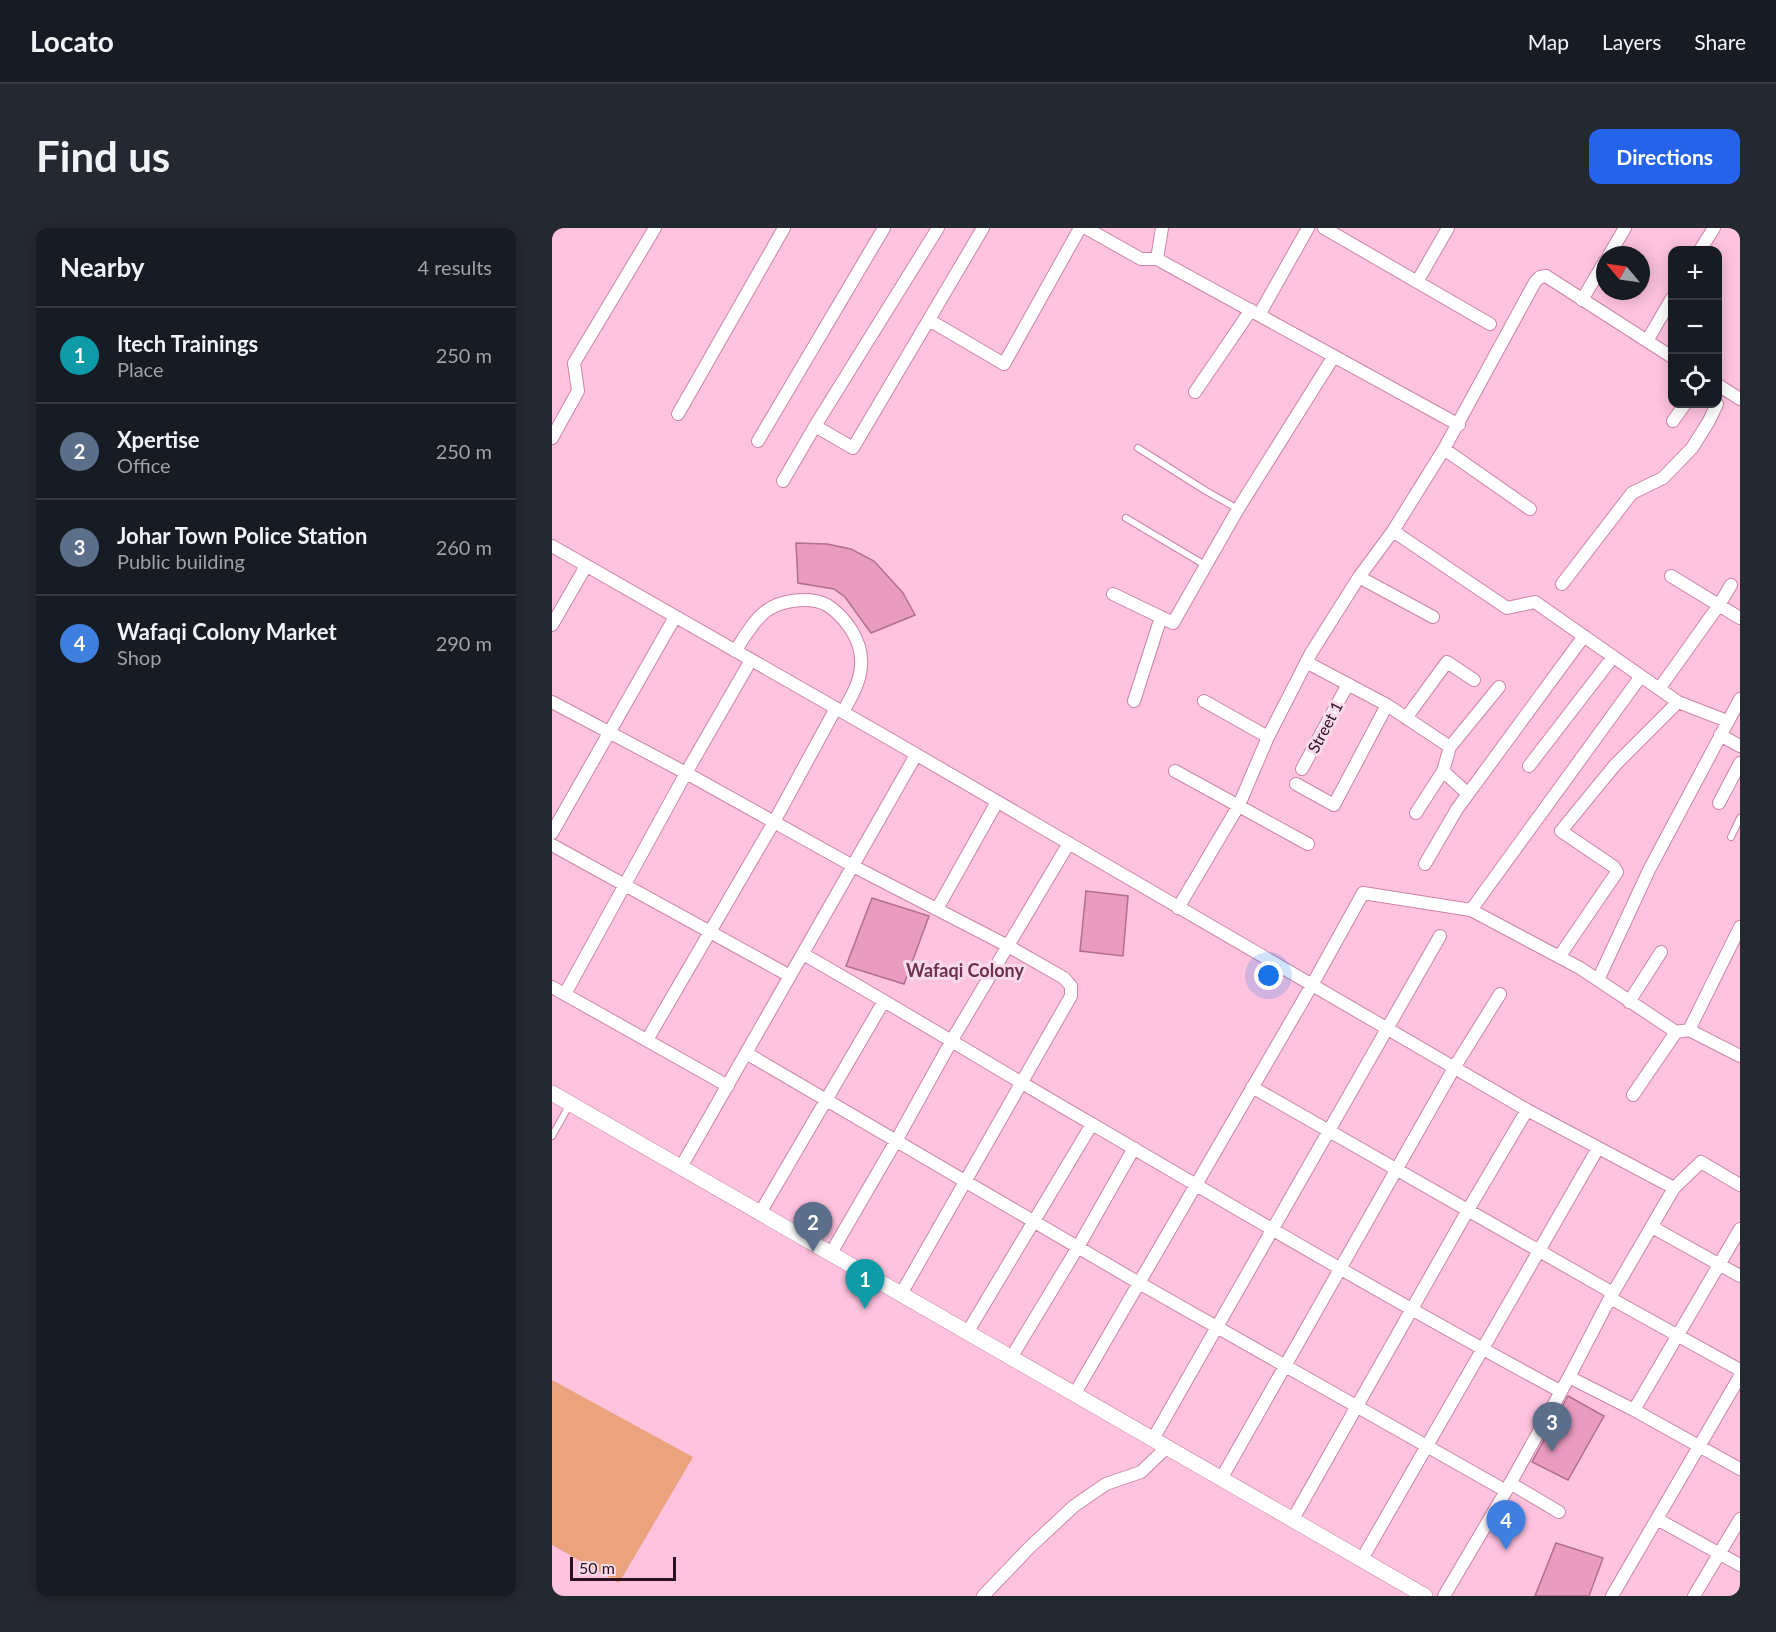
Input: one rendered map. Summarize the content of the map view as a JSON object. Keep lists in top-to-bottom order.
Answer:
{
  "streets": {
    "street": ["Street 1"]
  },
  "districts": ["Wafaqi Colony"],
  "scale_bar": "50 m",
  "north": "top left",
  "page": {
    "header": "Locato",
    "nav": ["Map", "Layers", "Share"],
    "buttons": "Directions",
    "title": "Find us",
    "heading": ["Nearby", "4 results"],
    "map_buttons": ["+", "−"],
    "list": [
      {
        "mark": "1",
        "name": "Itech Trainings",
        "note": "Place",
        "value": "250 m"
      },
      {
        "mark": "2",
        "name": "Xpertise",
        "note": "Office",
        "value": "250 m"
      },
      {
        "mark": "3",
        "name": "Johar Town Police Station",
        "note": "Public building",
        "value": "260 m"
      },
      {
        "mark": "4",
        "name": "Wafaqi Colony Market",
        "note": "Shop",
        "value": "290 m"
      }
    ],
    "pins": [
      "2",
      "1",
      "3",
      "4"
    ],
    "scale": "50 m"
  }
}
